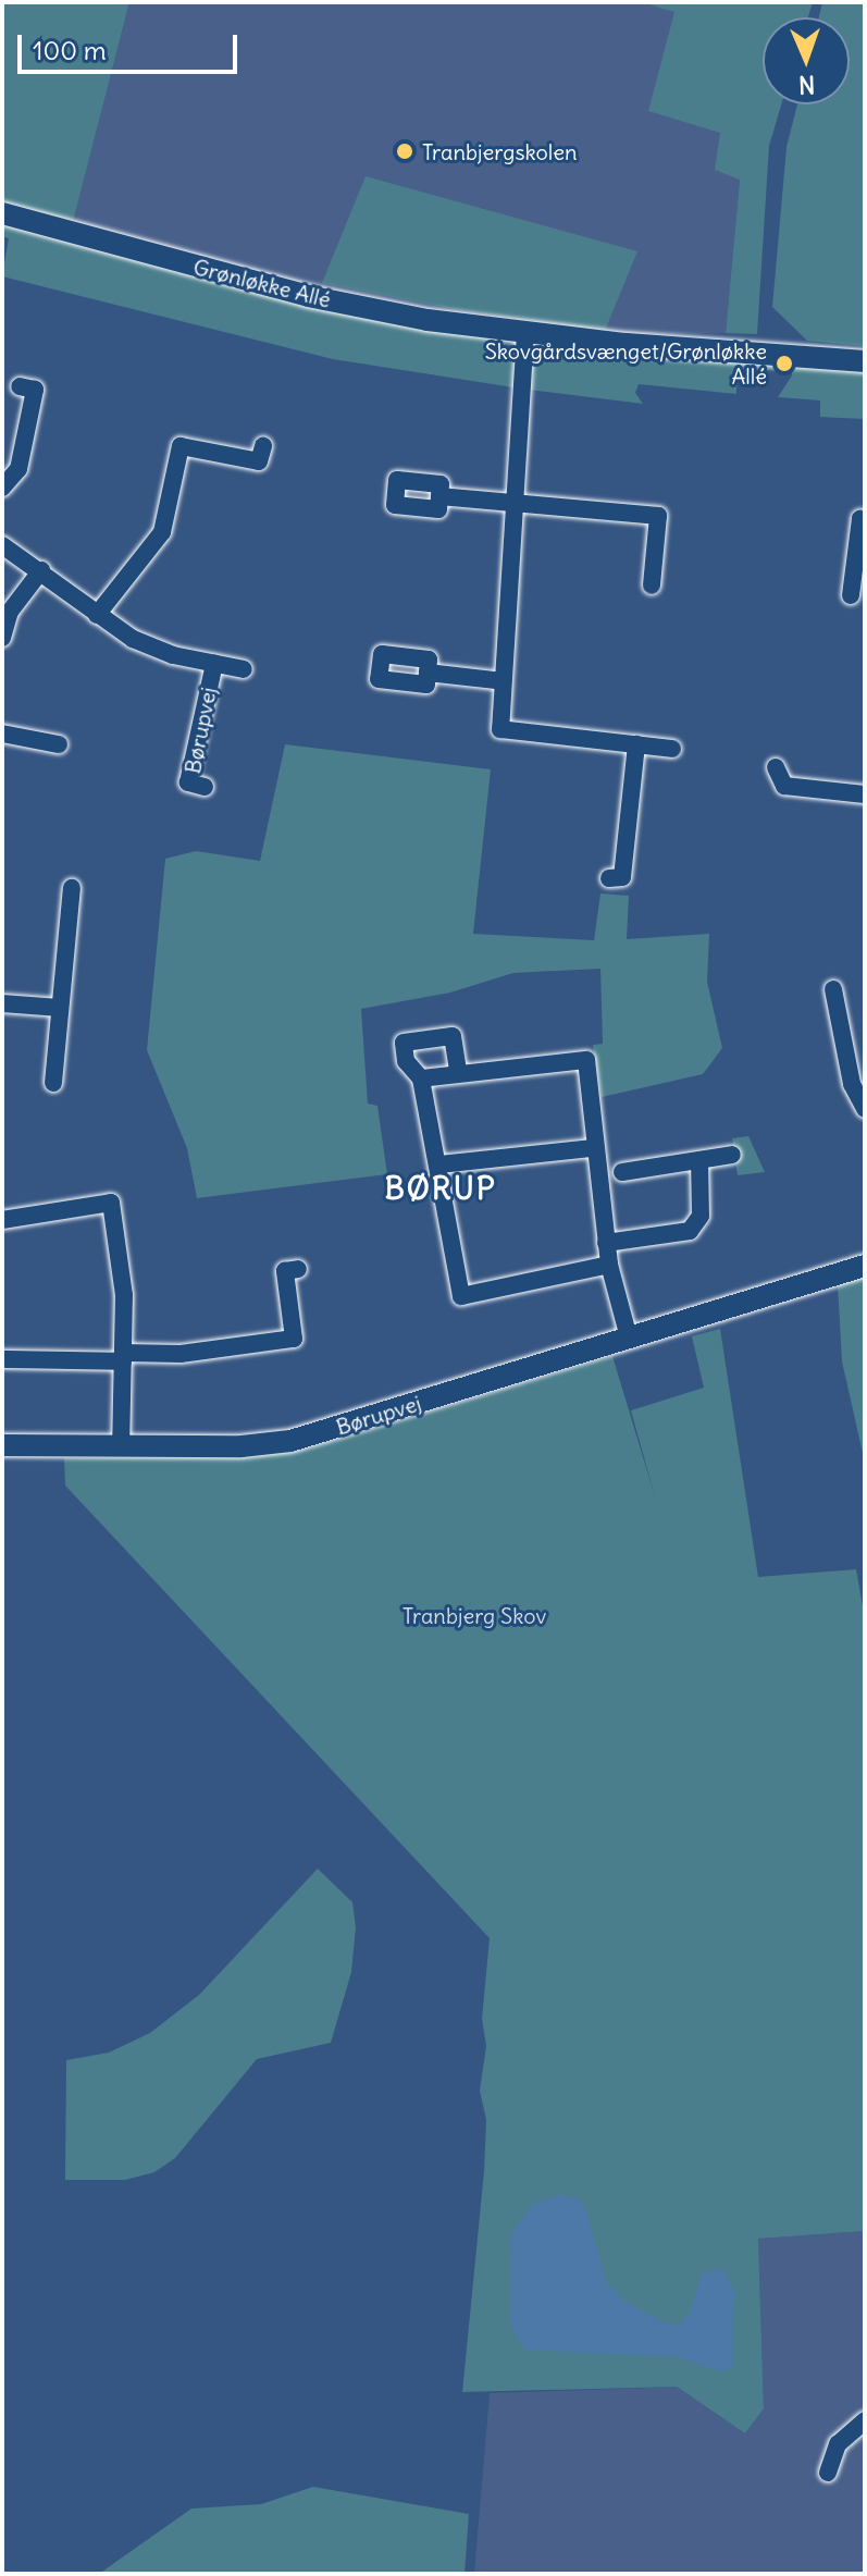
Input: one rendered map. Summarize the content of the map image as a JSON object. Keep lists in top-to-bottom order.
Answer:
{
  "streets": {
    "street": ["Grønløkke Allé", "Børupvej"]
  },
  "districts": ["BØRUP"],
  "parks": ["Tranbjerg Skov"],
  "places": ["Tranbjergskolen", "Skovgårdsvænget/Grønløkke Allé"],
  "scale_bar": "100 m",
  "north": "bottom"
}
